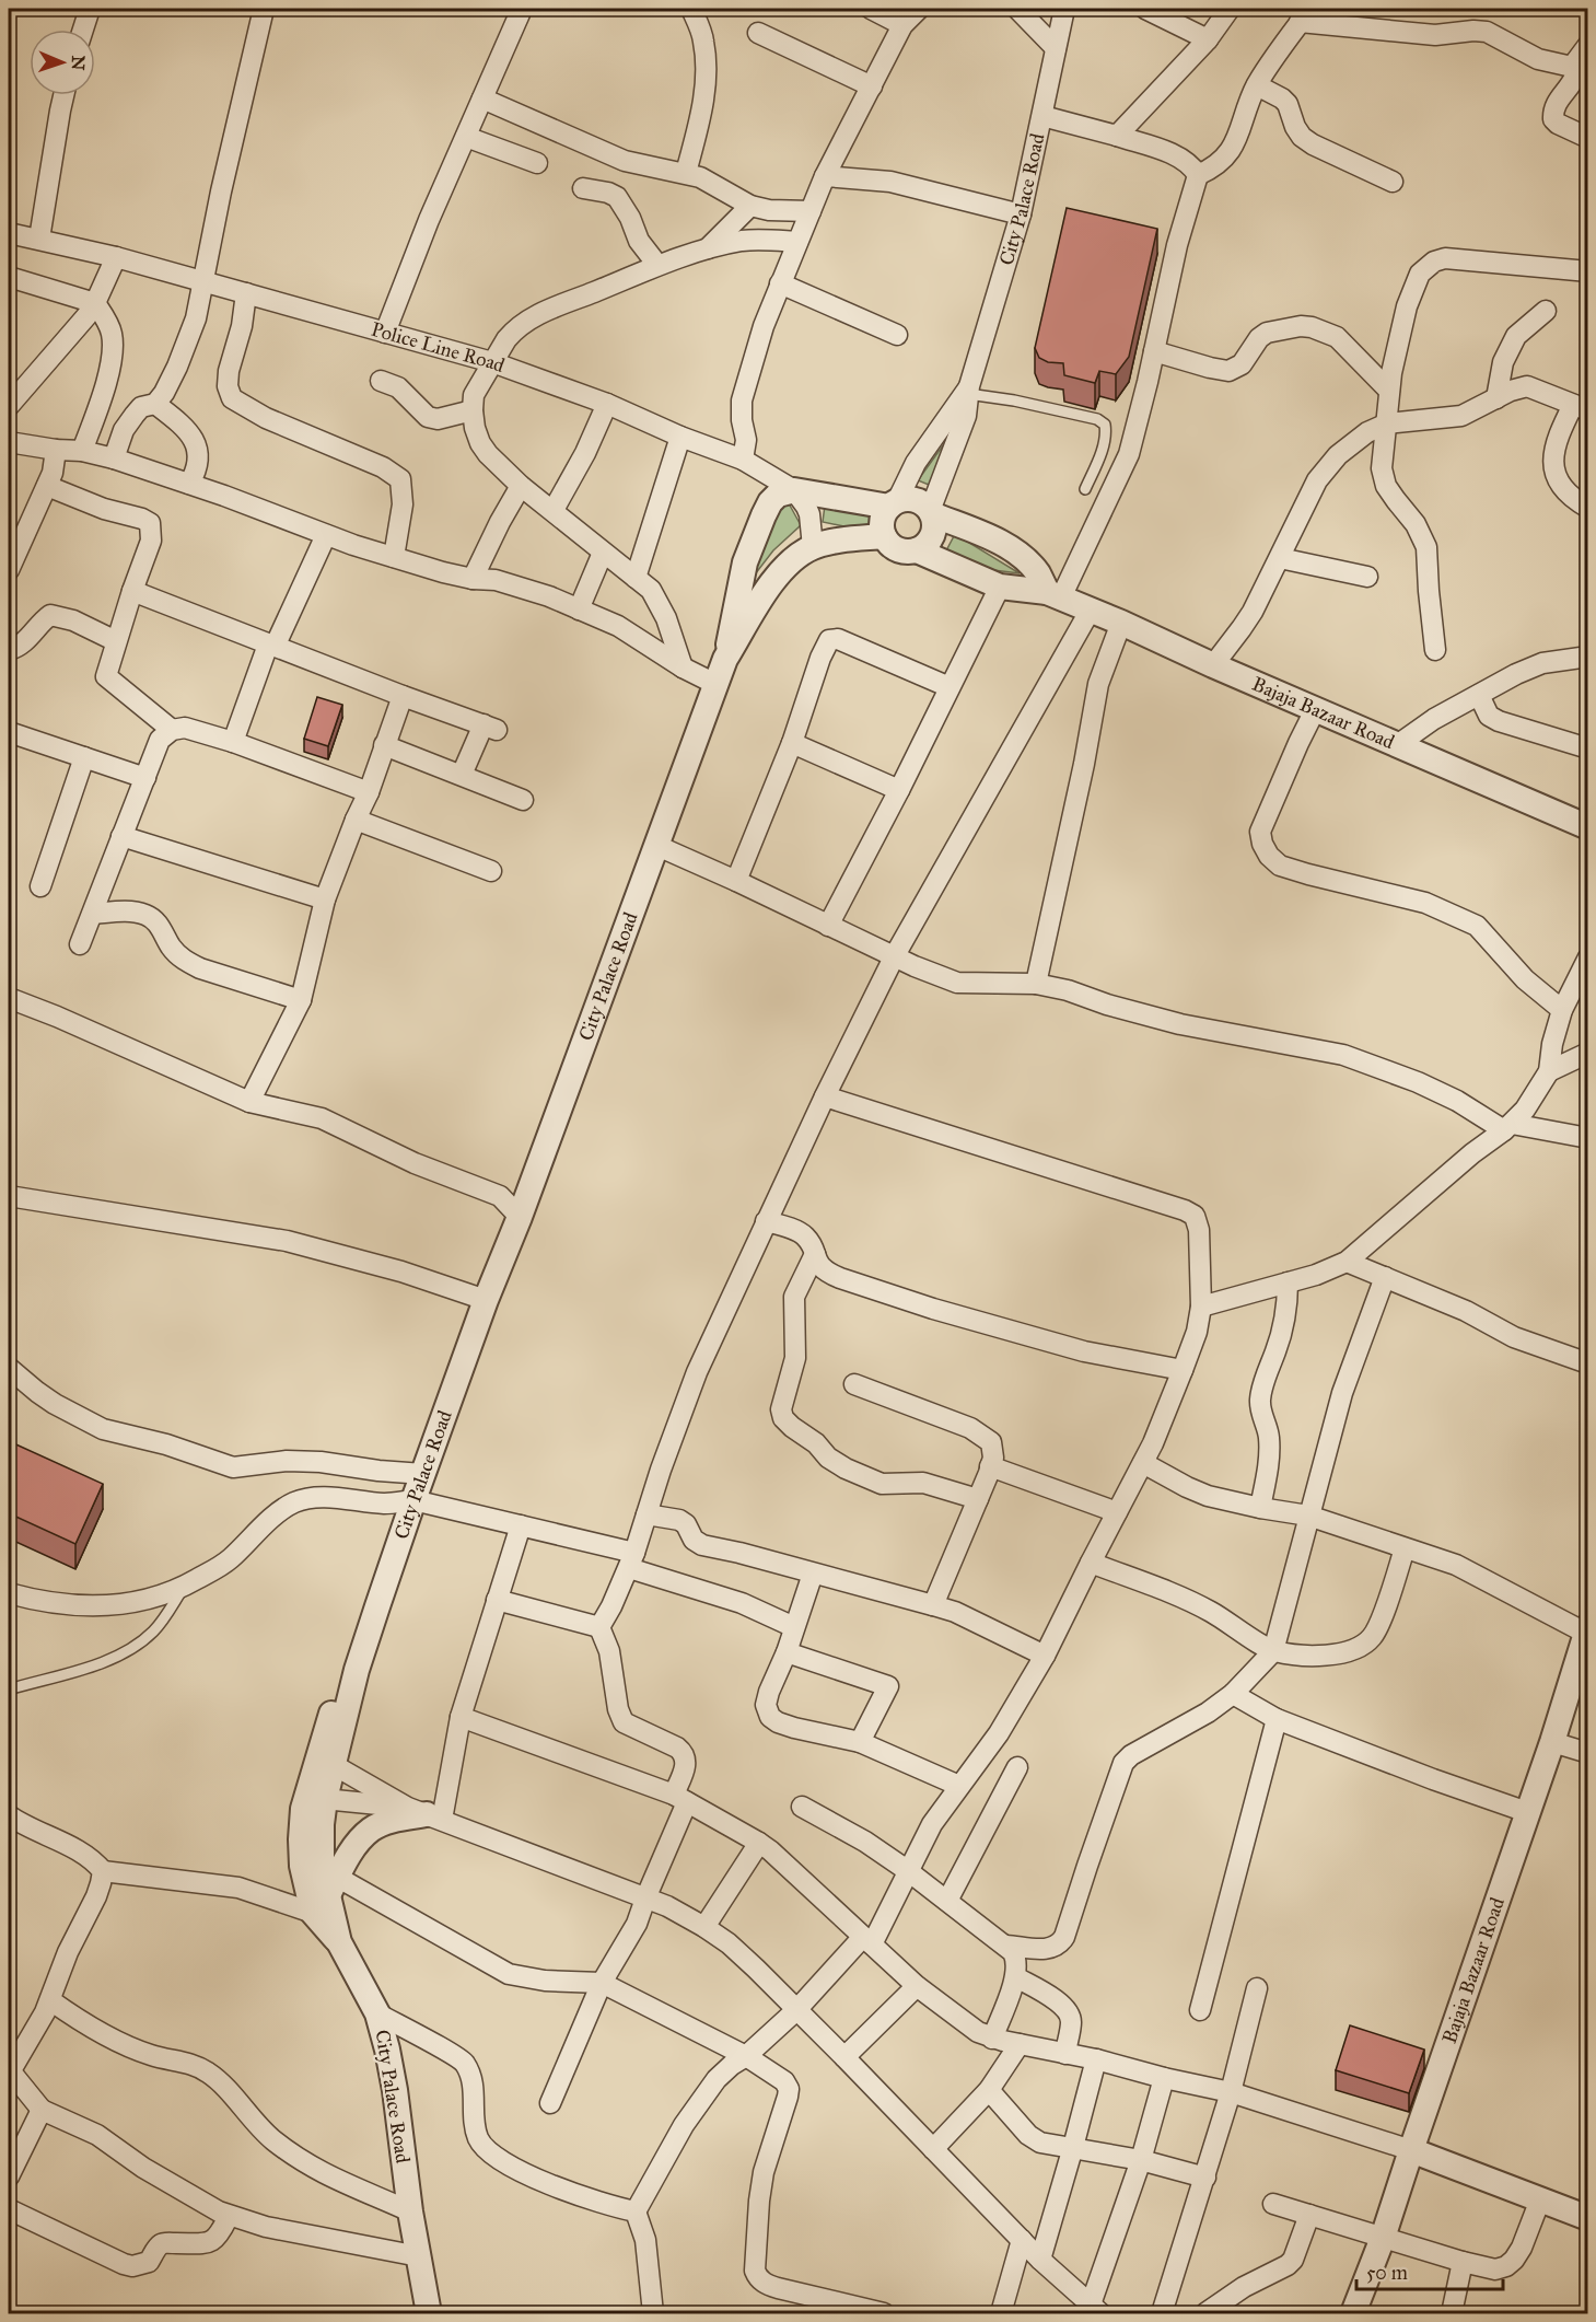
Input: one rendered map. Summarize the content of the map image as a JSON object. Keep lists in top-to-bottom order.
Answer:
{
  "streets": {
    "street": ["City Palace Road", "Police Line Road", "Bajaja Bazaar Road"]
  },
  "crossings": [
    ["City Palace Road", "Police Line Road"]
  ],
  "scale_bar": "50 m",
  "north": "right"
}
